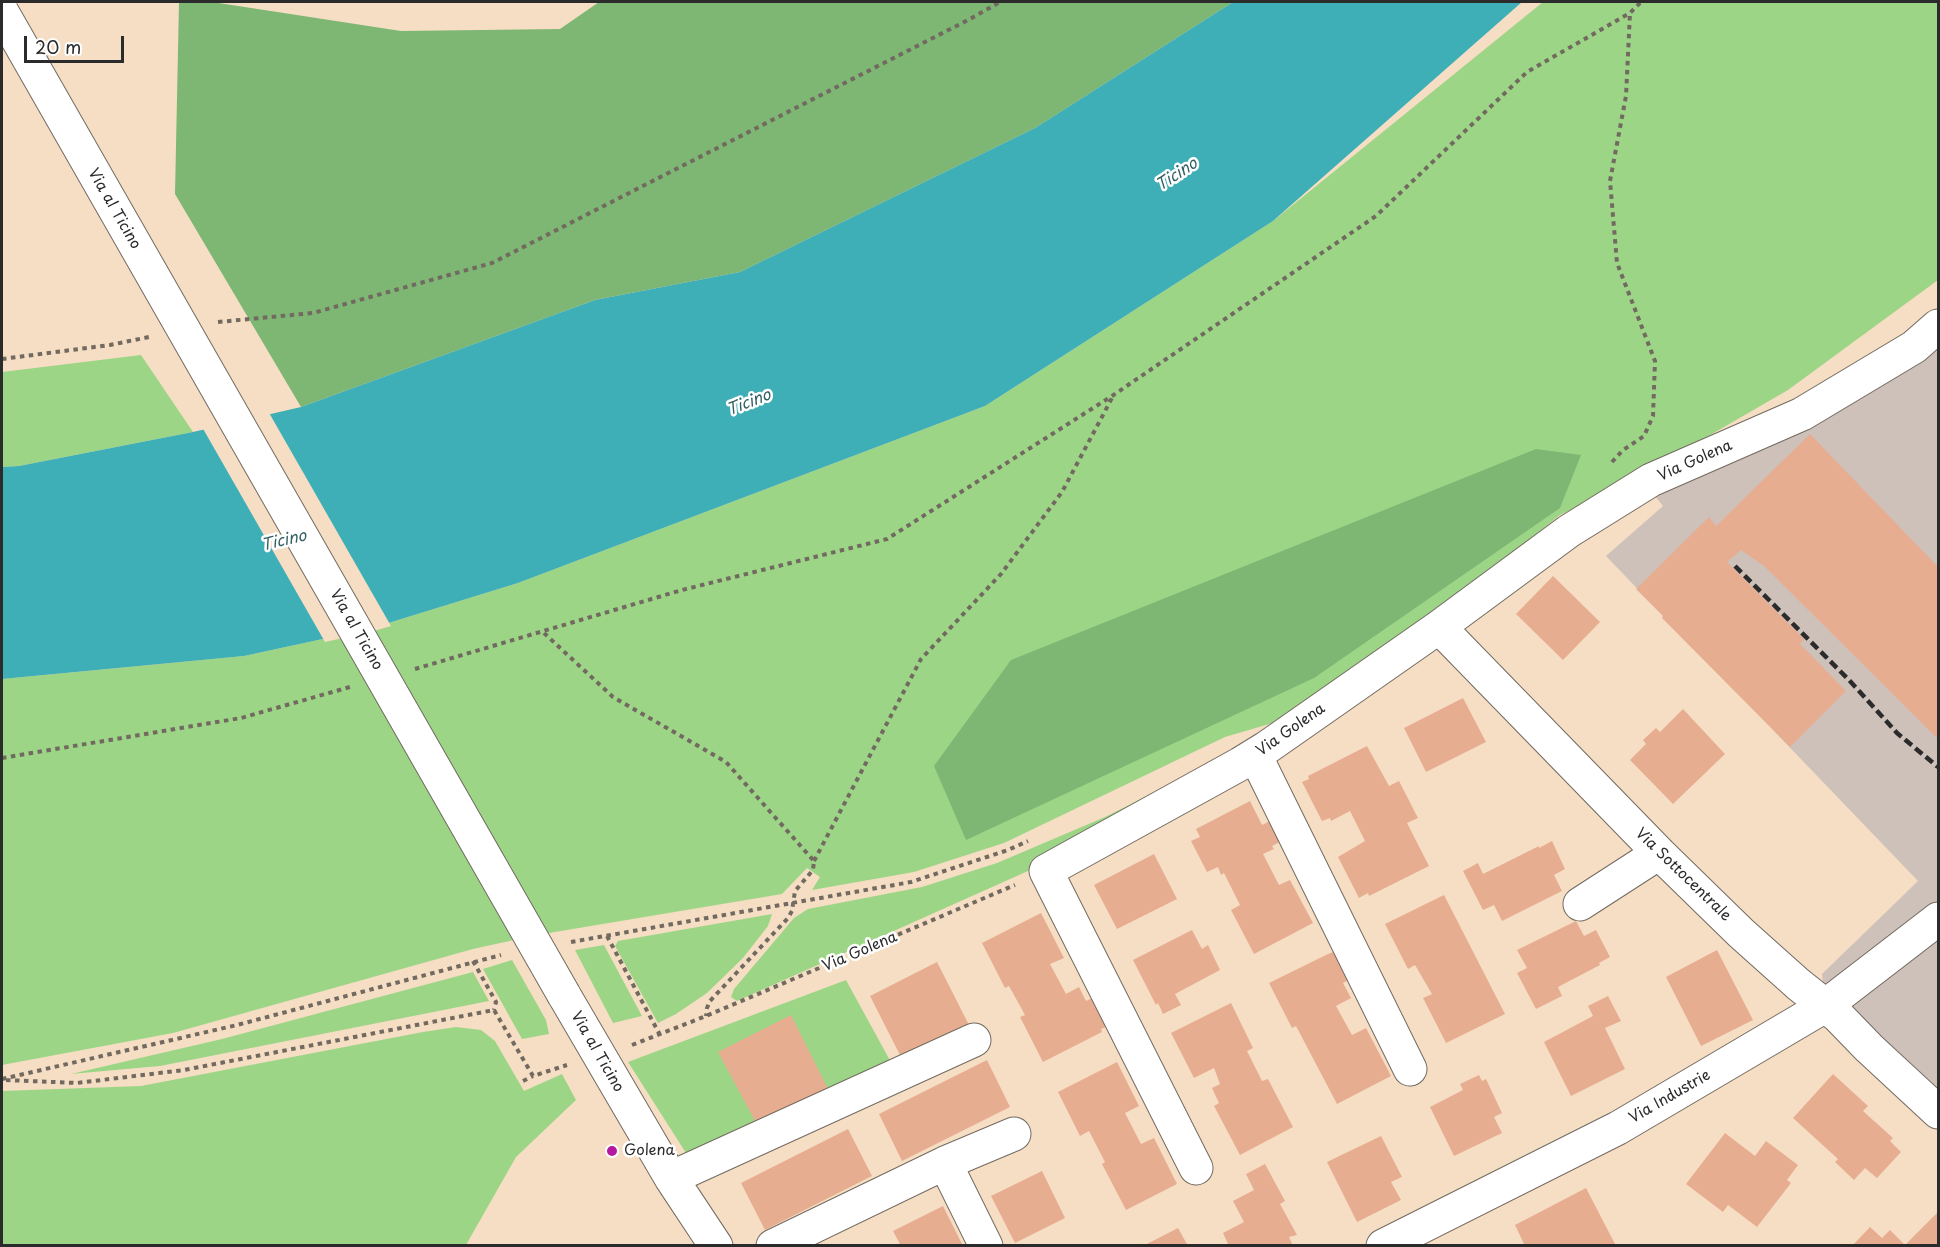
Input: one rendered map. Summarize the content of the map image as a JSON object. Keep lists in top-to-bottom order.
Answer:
{
  "streets": {
    "street": [
      "Via al Ticino",
      "Via Golena",
      "Via Sottocentrale",
      "Via Industrie"
    ]
  },
  "crossings": [
    ["Via al Ticino", "Via Golena"],
    ["Via Golena", "Via Sottocentrale"],
    ["Via Sottocentrale", "Via Industrie"]
  ],
  "water": ["Ticino"],
  "places": ["Golena"],
  "scale_bar": "20 m"
}
